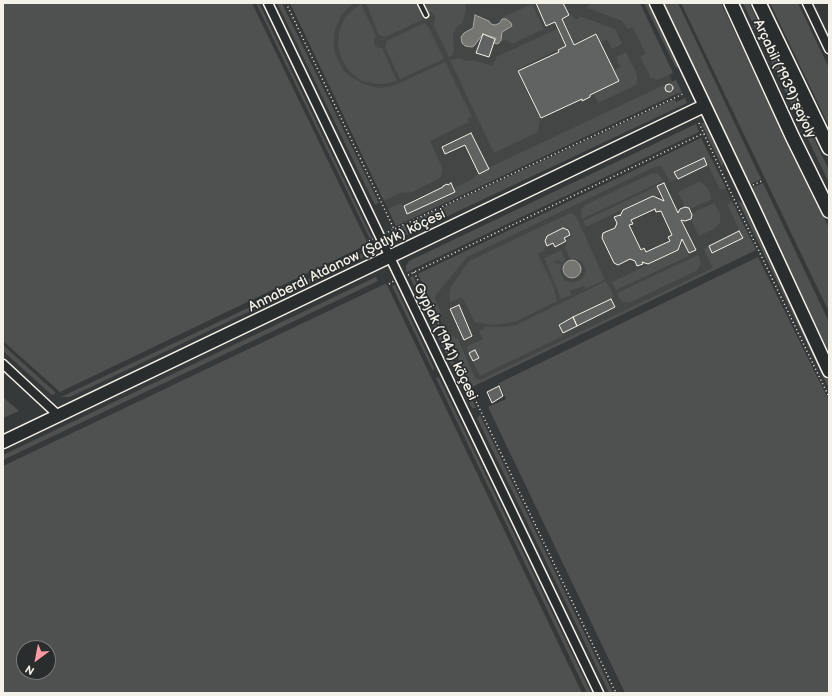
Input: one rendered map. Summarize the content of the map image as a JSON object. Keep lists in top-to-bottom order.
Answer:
{
  "streets": {
    "main road": ["Arçabil (1939) şaýoly"],
    "street": ["Annaberdi Atdanow (Şatlyk) köçesi", "Gypjak (1941) köçesi"]
  },
  "crossings": [
    ["Annaberdi Atdanow (Şatlyk) köçesi", "Gypjak (1941) köçesi"]
  ],
  "north": "bottom left"
}
